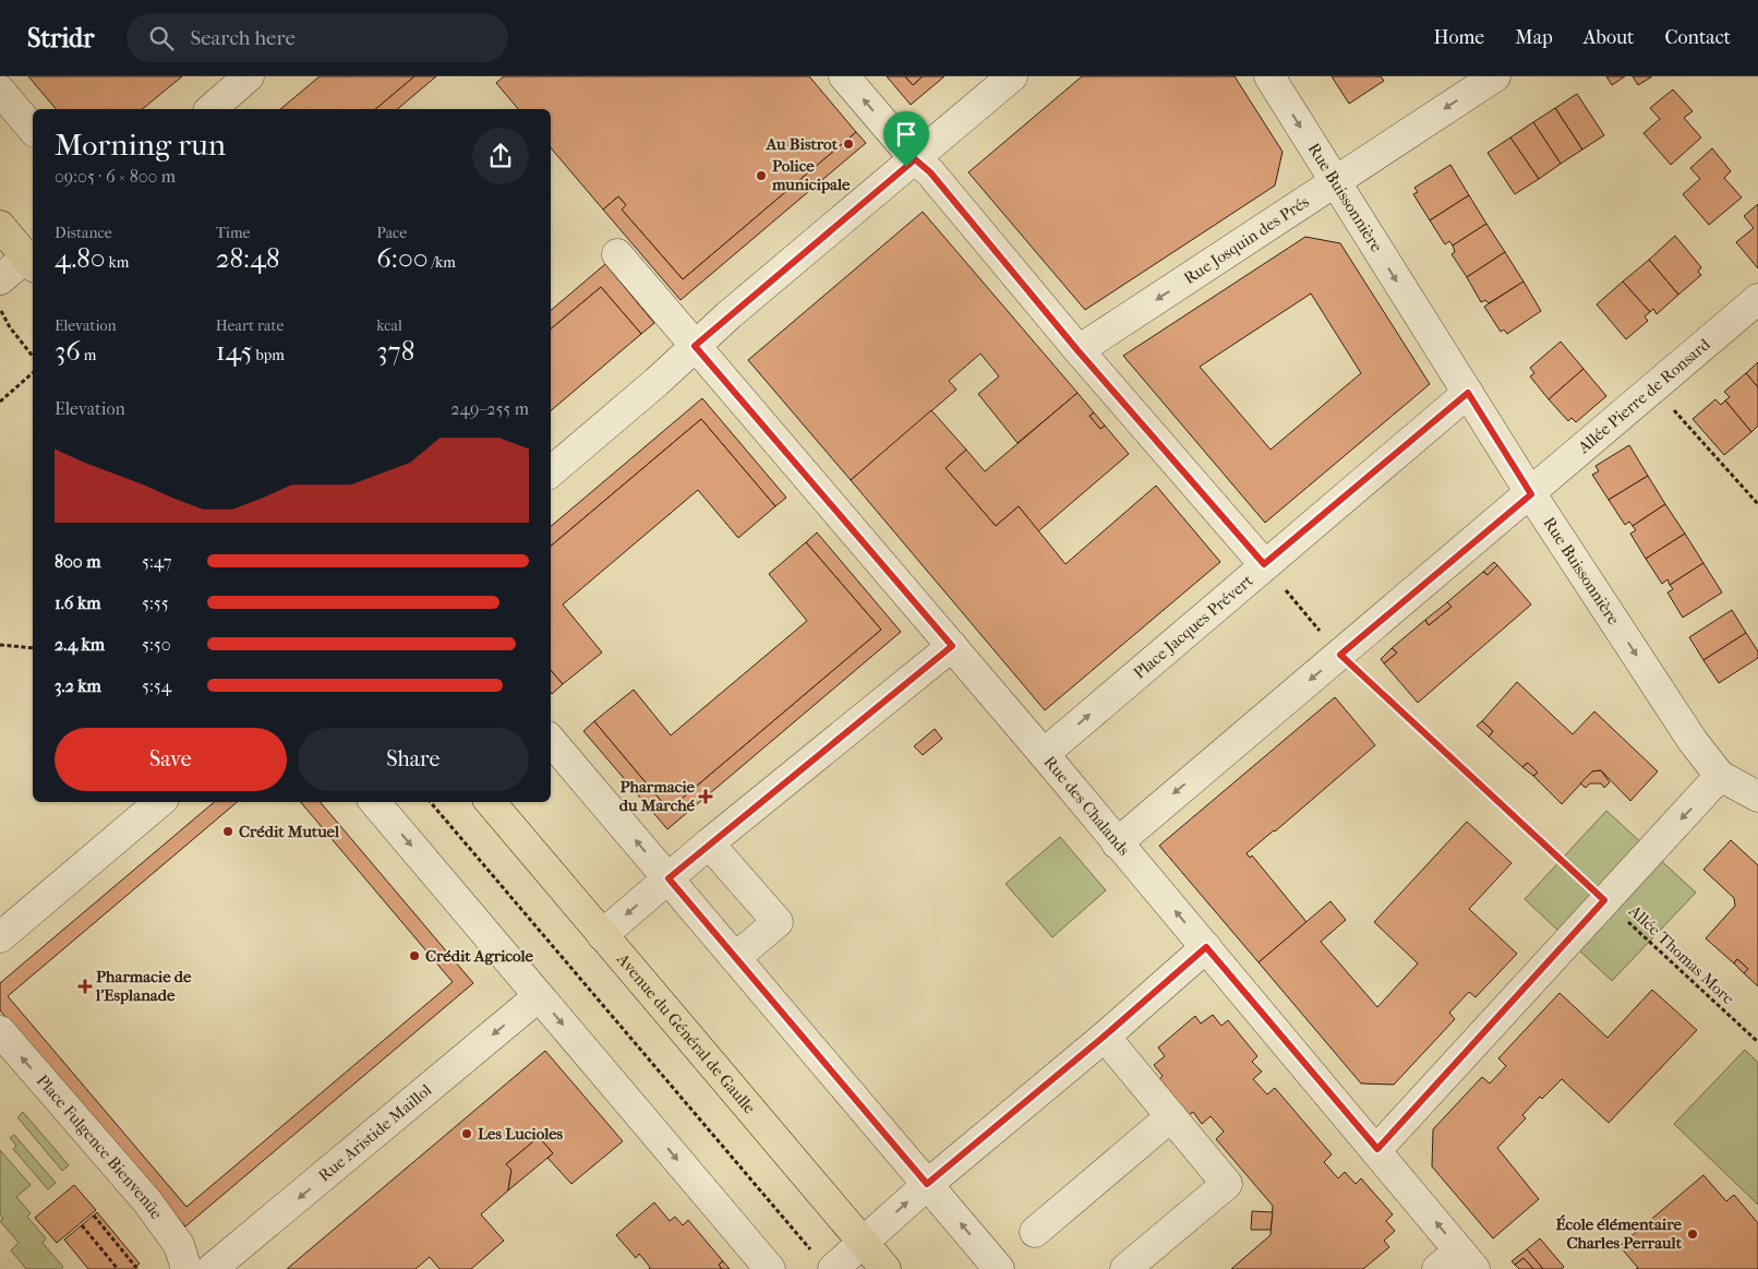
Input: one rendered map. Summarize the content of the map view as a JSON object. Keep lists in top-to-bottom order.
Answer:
{
  "streets": {
    "main road": ["Avenue du Général de Gaulle"],
    "street": [
      "Rue Buissonnière",
      "Rue Josquin des Prés",
      "Allée Pierre de Ronsard",
      "Place Jacques Prévert",
      "Rue des Chalands",
      "Rue Aristide Maillol",
      "Place Fulgence Bienvenüe"
    ],
    "path": ["Allée Thomas More"]
  },
  "crossings": [
    ["Rue Buissonnière", "Rue Josquin des Prés"],
    ["Rue Buissonnière", "Allée Pierre de Ronsard"],
    ["Rue Buissonnière", "Place Jacques Prévert"],
    ["Place Jacques Prévert", "Rue des Chalands"],
    ["Place Jacques Prévert", "Allée Thomas More"]
  ],
  "one_way": [
    "Rue Buissonnière",
    "Rue Josquin des Prés",
    "Rue Aristide Maillol",
    "Place Fulgence Bienvenüe"
  ],
  "places": {
    "other": [
      "Au Bistrot",
      "Police municipale",
      "Crédit Mutuel",
      "Crédit Agricole",
      "Les Lucioles",
      "École élémentaire Charles Perrault"
    ],
    "health": ["Pharmacie du Marché", "Pharmacie de l'Esplanade"]
  },
  "page": {
    "header": "Stridr",
    "search": "Search here",
    "nav": [
      "Home",
      "Map",
      "About",
      "Contact"
    ],
    "heading": ["Morning run", "09:05 · 6 × 800 m"],
    "stats": [
      ["Distance", "4.80 km"],
      ["Time", "28:48"],
      ["Pace", "6:00 /km"],
      ["Elevation", "36 m"],
      ["Heart rate", "145 bpm"],
      ["kcal", "378"]
    ],
    "chart": ["Elevation", "249–255 m"],
    "list": [
      {
        "name": "800 m",
        "note": "5:47"
      },
      {
        "name": "1.6 km",
        "note": "5:55"
      },
      {
        "name": "2.4 km",
        "note": "5:50"
      },
      {
        "name": "3.2 km",
        "note": "5:54"
      }
    ],
    "buttons": ["Save", "Share"]
  }
}
